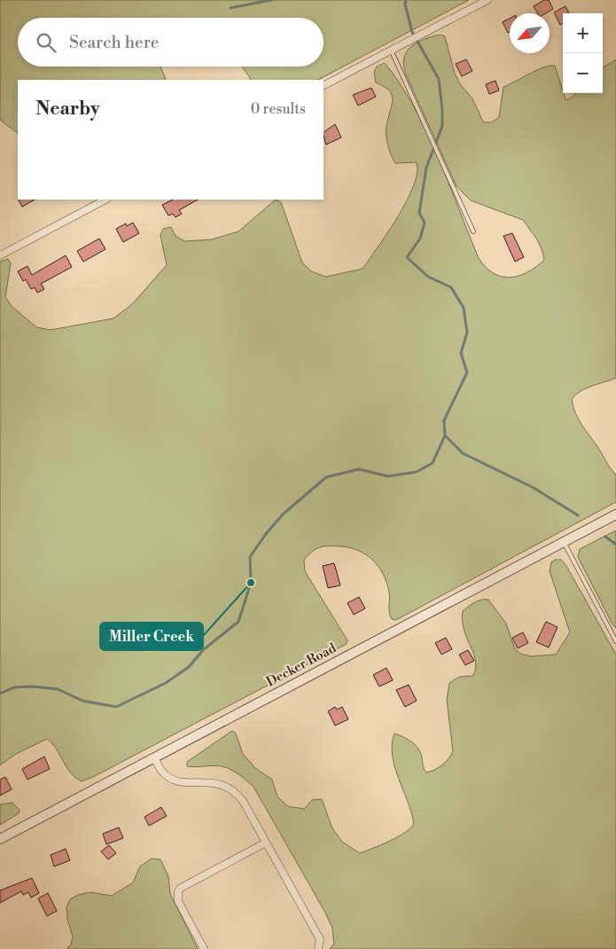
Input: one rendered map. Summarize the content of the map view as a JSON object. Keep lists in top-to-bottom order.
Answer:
{
  "streets": {
    "street": ["Decker Road"]
  },
  "places": ["Miller Creek"],
  "north": "bottom left",
  "page": {
    "map_buttons": ["+", "−"],
    "search": "Search here",
    "heading": ["Nearby", "0 results"]
  }
}
